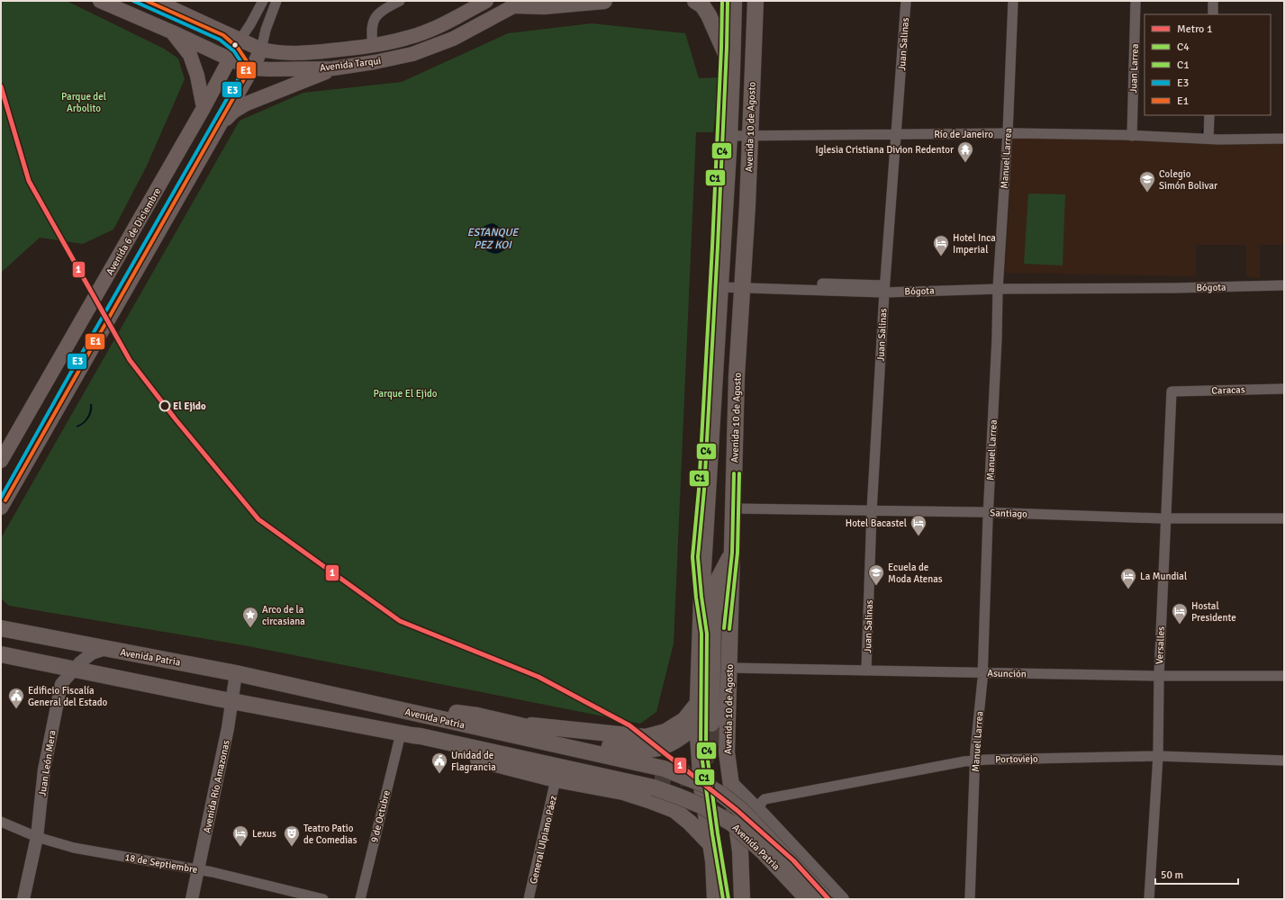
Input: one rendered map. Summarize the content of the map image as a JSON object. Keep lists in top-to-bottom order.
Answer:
{
  "streets": {
    "main road": [
      "Avenida Tarqui",
      "Avenida 10 de Agosto",
      "Avenida 6 de Diciembre",
      "Avenida Patria"
    ],
    "street": [
      "Juan Salinas",
      "Juan Larrea",
      "Río de Janeiro",
      "Manuel Larrea",
      "Bógota",
      "Caracas",
      "Santiago",
      "Versalles",
      "Asunción",
      "Portoviejo",
      "Juan León Mera",
      "Avenida Río Amazonas",
      "9 de Octubre",
      "General Ulpiano Páez",
      "18 de Septiembre"
    ]
  },
  "crossings": [
    ["Juan Salinas", "Río de Janeiro"],
    ["Juan Salinas", "Bógota"],
    ["Juan Salinas", "Santiago"],
    ["Juan Salinas", "Asunción"],
    ["Avenida Tarqui", "Avenida 6 de Diciembre"],
    ["Juan Larrea", "Río de Janeiro"],
    ["Avenida 10 de Agosto", "Río de Janeiro"],
    ["Avenida 10 de Agosto", "Bógota"],
    ["Avenida 10 de Agosto", "Santiago"],
    ["Avenida 10 de Agosto", "Asunción"],
    ["Río de Janeiro", "Manuel Larrea"],
    ["Manuel Larrea", "Bógota"],
    ["Manuel Larrea", "Santiago"],
    ["Manuel Larrea", "Asunción"],
    ["Manuel Larrea", "Portoviejo"],
    ["Caracas", "Versalles"],
    ["Santiago", "Versalles"],
    ["Versalles", "Asunción"],
    ["Versalles", "Portoviejo"],
    ["Avenida Patria", "Juan León Mera"],
    ["Avenida Patria", "Avenida Río Amazonas"],
    ["Avenida Patria", "9 de Octubre"],
    ["Juan León Mera", "18 de Septiembre"],
    ["Avenida Río Amazonas", "18 de Septiembre"]
  ],
  "water": ["ESTANQUE PEZ KOI"],
  "parks": ["Parque del Arbolito", "Parque El Ejido"],
  "places": {
    "temple": ["Iglesia Cristiana Divion Redentor"],
    "school or university": ["Colegio Simón Bolivar", "Ecuela de Moda Atenas"],
    "hotel": [
      "Hotel Inca Imperial",
      "Hotel Bacastel",
      "La Mundial",
      "Hostal Presidente",
      "Lexus"
    ],
    "other": ["El Ejido"],
    "place": ["Arco de la circasiana"],
    "public building": ["Edificio Fiscalía General del Estado", "Unidad de Flagrancia"],
    "theatre": ["Teatro Patio de Comedias"]
  },
  "lines": [
    "transit line C4",
    "transit line C1",
    "transit line E3",
    "transit line E1",
    "metro line 1"
  ],
  "legend": [
    "Metro 1",
    "C4",
    "C1",
    "E3",
    "E1"
  ],
  "scale_bar": "50 m"
}
